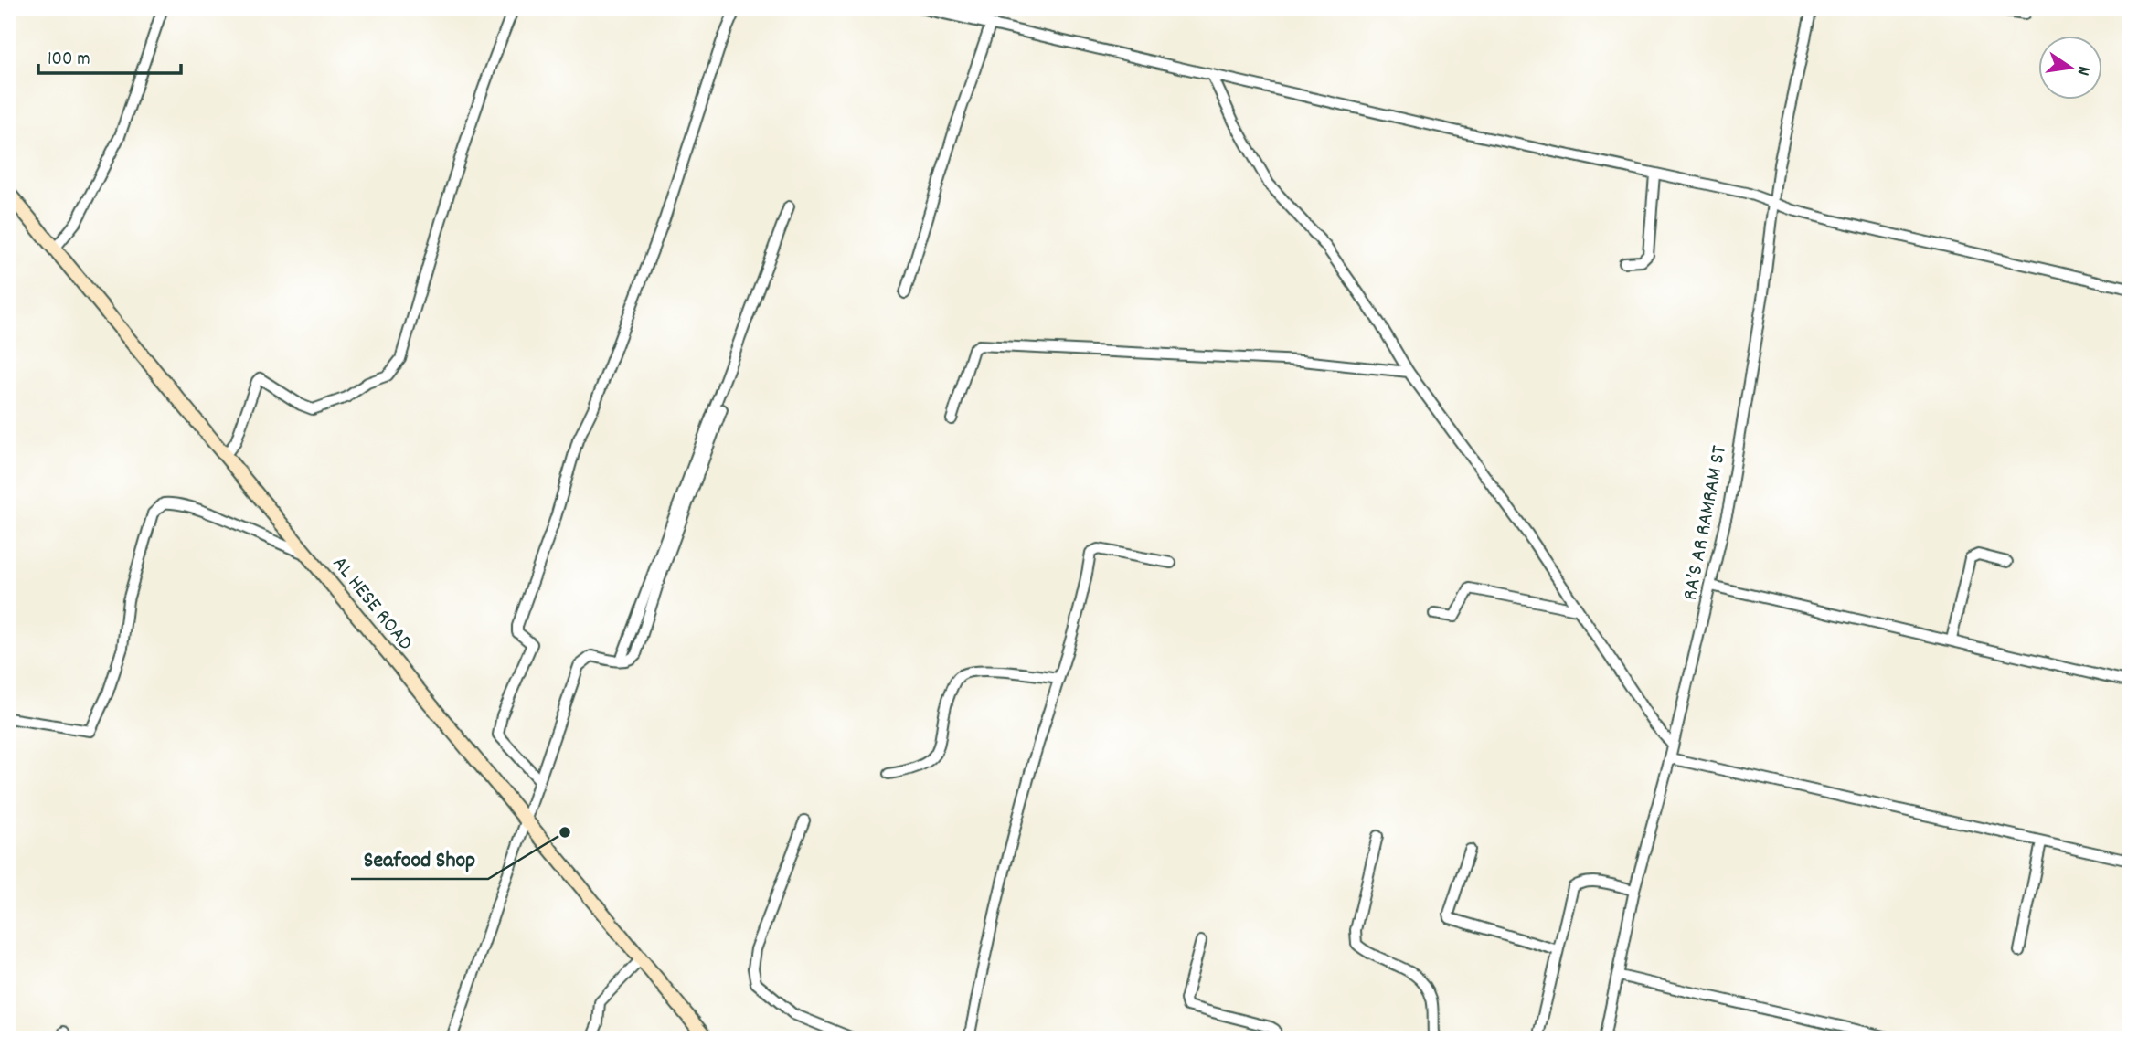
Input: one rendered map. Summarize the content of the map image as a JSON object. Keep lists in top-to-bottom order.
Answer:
{
  "streets": {
    "street": ["RA’S AR RAMRAM ST", "AL HESE ROAD"]
  },
  "places": ["Seafood Shop"],
  "scale_bar": "100 m",
  "north": "right"
}
